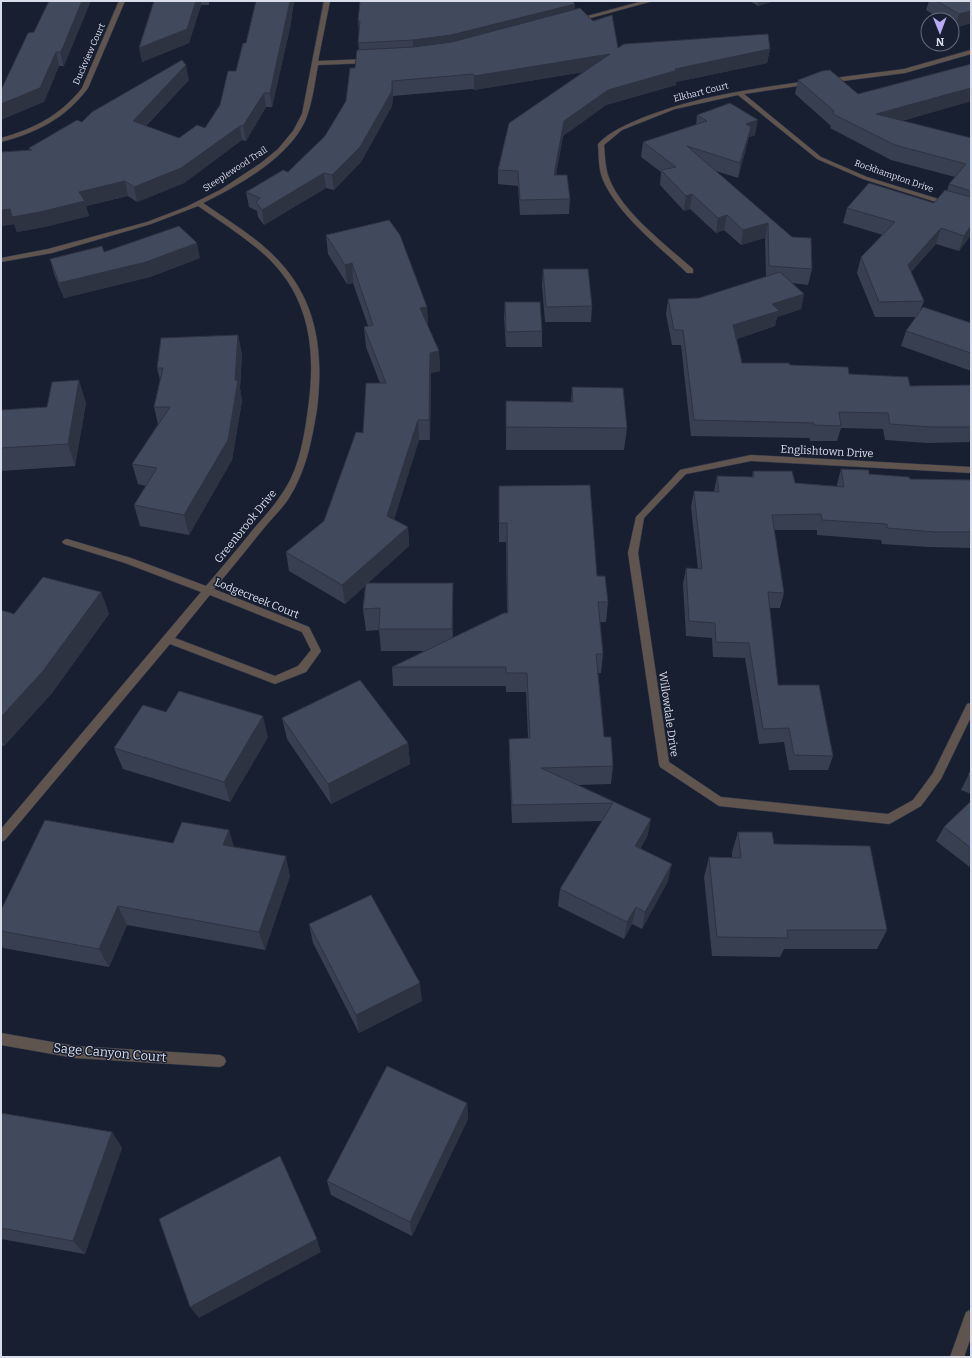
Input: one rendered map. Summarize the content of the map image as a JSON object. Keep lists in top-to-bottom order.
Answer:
{
  "streets": {
    "street": [
      "Duckview Court",
      "Elkhart Court",
      "Steeplewood Trail",
      "Rockhampton Drive",
      "Englishtown Drive",
      "Greenbrook Drive",
      "Lodgecreek Court",
      "Willowdale Drive",
      "Sage Canyon Court"
    ]
  },
  "crossings": [
    ["Elkhart Court", "Rockhampton Drive"],
    ["Steeplewood Trail", "Greenbrook Drive"],
    ["Englishtown Drive", "Willowdale Drive"],
    ["Greenbrook Drive", "Lodgecreek Court"]
  ],
  "north": "bottom"
}
